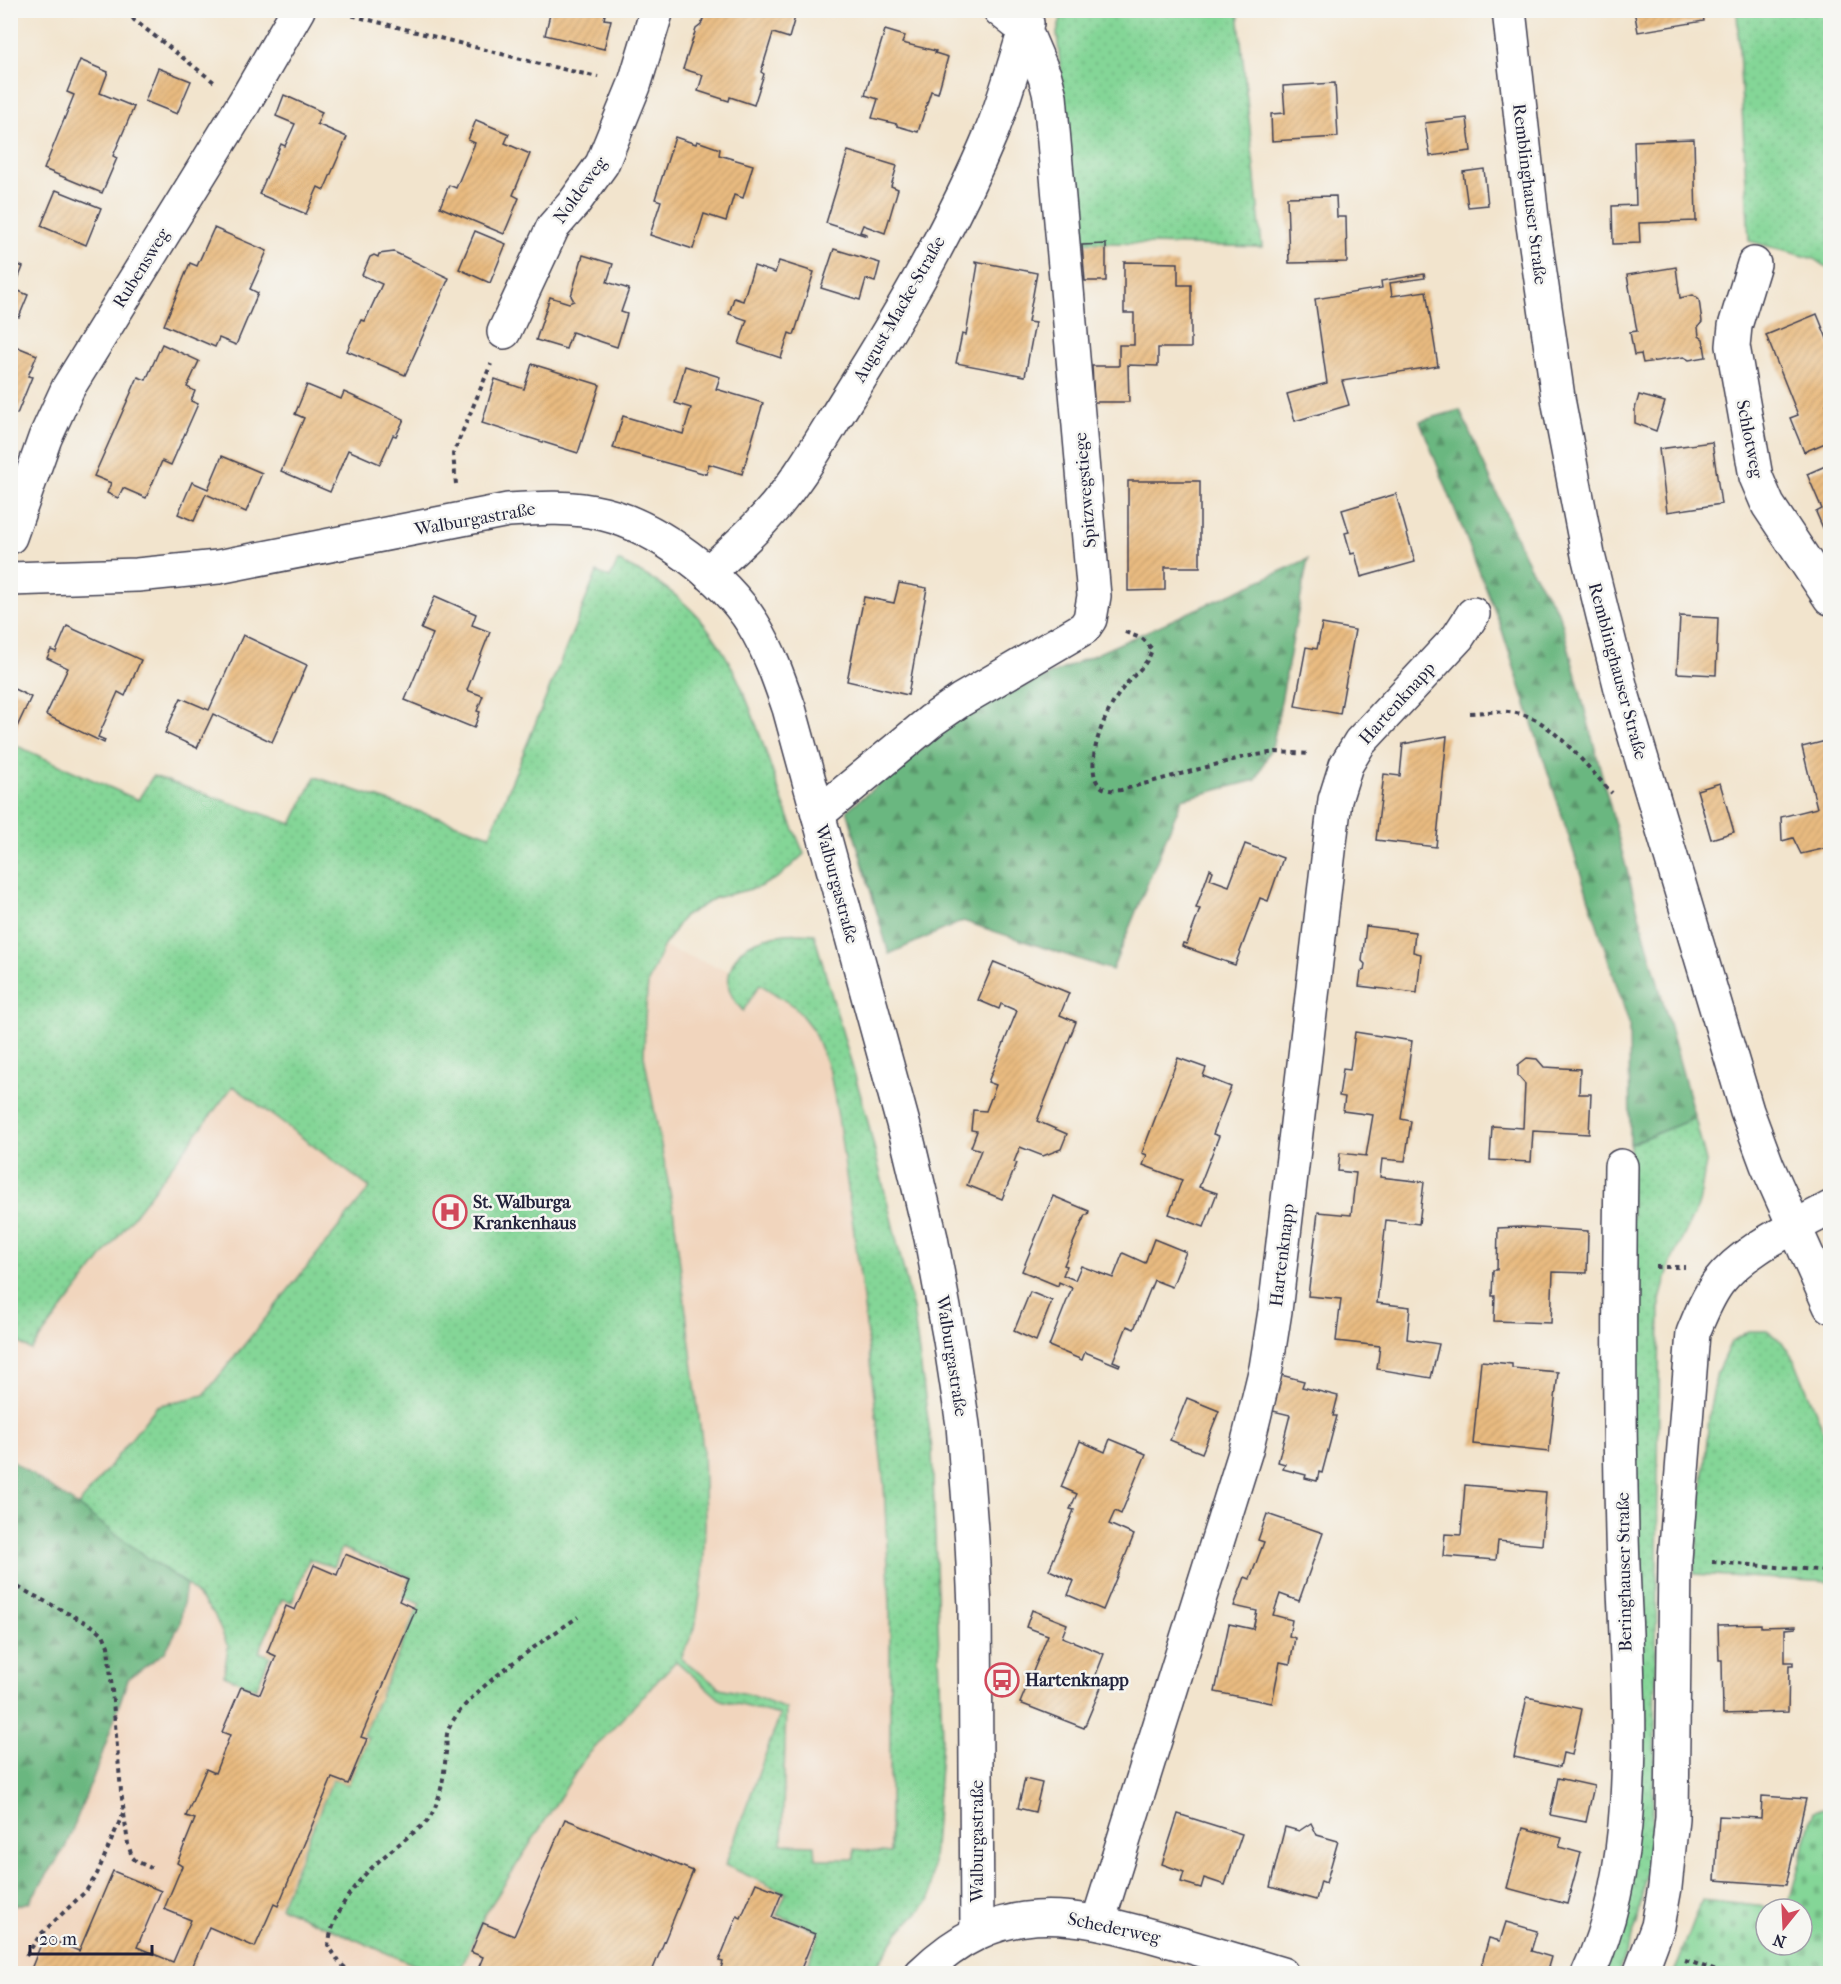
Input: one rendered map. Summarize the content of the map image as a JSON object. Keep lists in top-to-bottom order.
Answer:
{
  "streets": {
    "street": [
      "Noldeweg",
      "Remblinghauser Straße",
      "Rubensweg",
      "August-Macke-Straße",
      "Schlotweg",
      "Spitzwegstiege",
      "Walburgastraße",
      "Hartenknapp",
      "Beringhauser Straße",
      "Schederweg"
    ]
  },
  "crossings": [
    ["August-Macke-Straße", "Spitzwegstiege"],
    ["August-Macke-Straße", "Walburgastraße"],
    ["Walburgastraße", "Schederweg"],
    ["Hartenknapp", "Schederweg"]
  ],
  "places": {
    "hospital": ["St. Walburga Krankenhaus"],
    "bus stop": ["Hartenknapp"]
  },
  "scale_bar": "20 m",
  "north": "bottom"
}
